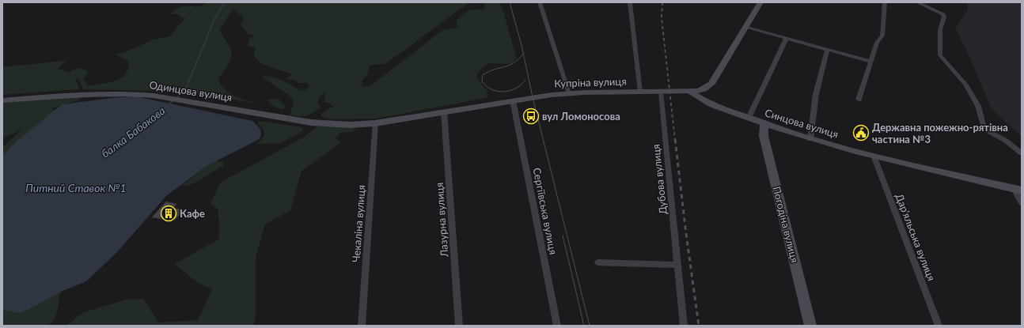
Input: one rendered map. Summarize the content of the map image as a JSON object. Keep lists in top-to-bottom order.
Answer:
{
  "streets": {
    "main road": [
      "Купріна вулиця",
      "Одинцова вулиця",
      "Синцова вулиця",
      "Погодіна вулиця"
    ],
    "street": [
      "Дубова вулиця",
      "Сергіївська вулиця",
      "Лазурна вулиця",
      "Чекаліна вулиця",
      "Дар’яльська вулиця"
    ]
  },
  "crossings": [
    ["Купріна вулиця", "Одинцова вулиця"],
    ["Купріна вулиця", "Синцова вулиця"],
    ["Купріна вулиця", "Дубова вулиця"],
    ["Купріна вулиця", "Сергіївська вулиця"],
    ["Купріна вулиця", "Лазурна вулиця"],
    ["Купріна вулиця", "Чекаліна вулиця"],
    ["Одинцова вулиця", "Чекаліна вулиця"],
    ["Синцова вулиця", "Погодіна вулиця"],
    ["Синцова вулиця", "Дар’яльська вулиця"]
  ],
  "water": ["балка Бабакова", "Питний Ставок №1"],
  "places": {
    "bus stop": ["вул Ломоносова"],
    "public building": ["Державна пожежно-рятівна частина №3"],
    "building": ["Кафе"]
  }
}
